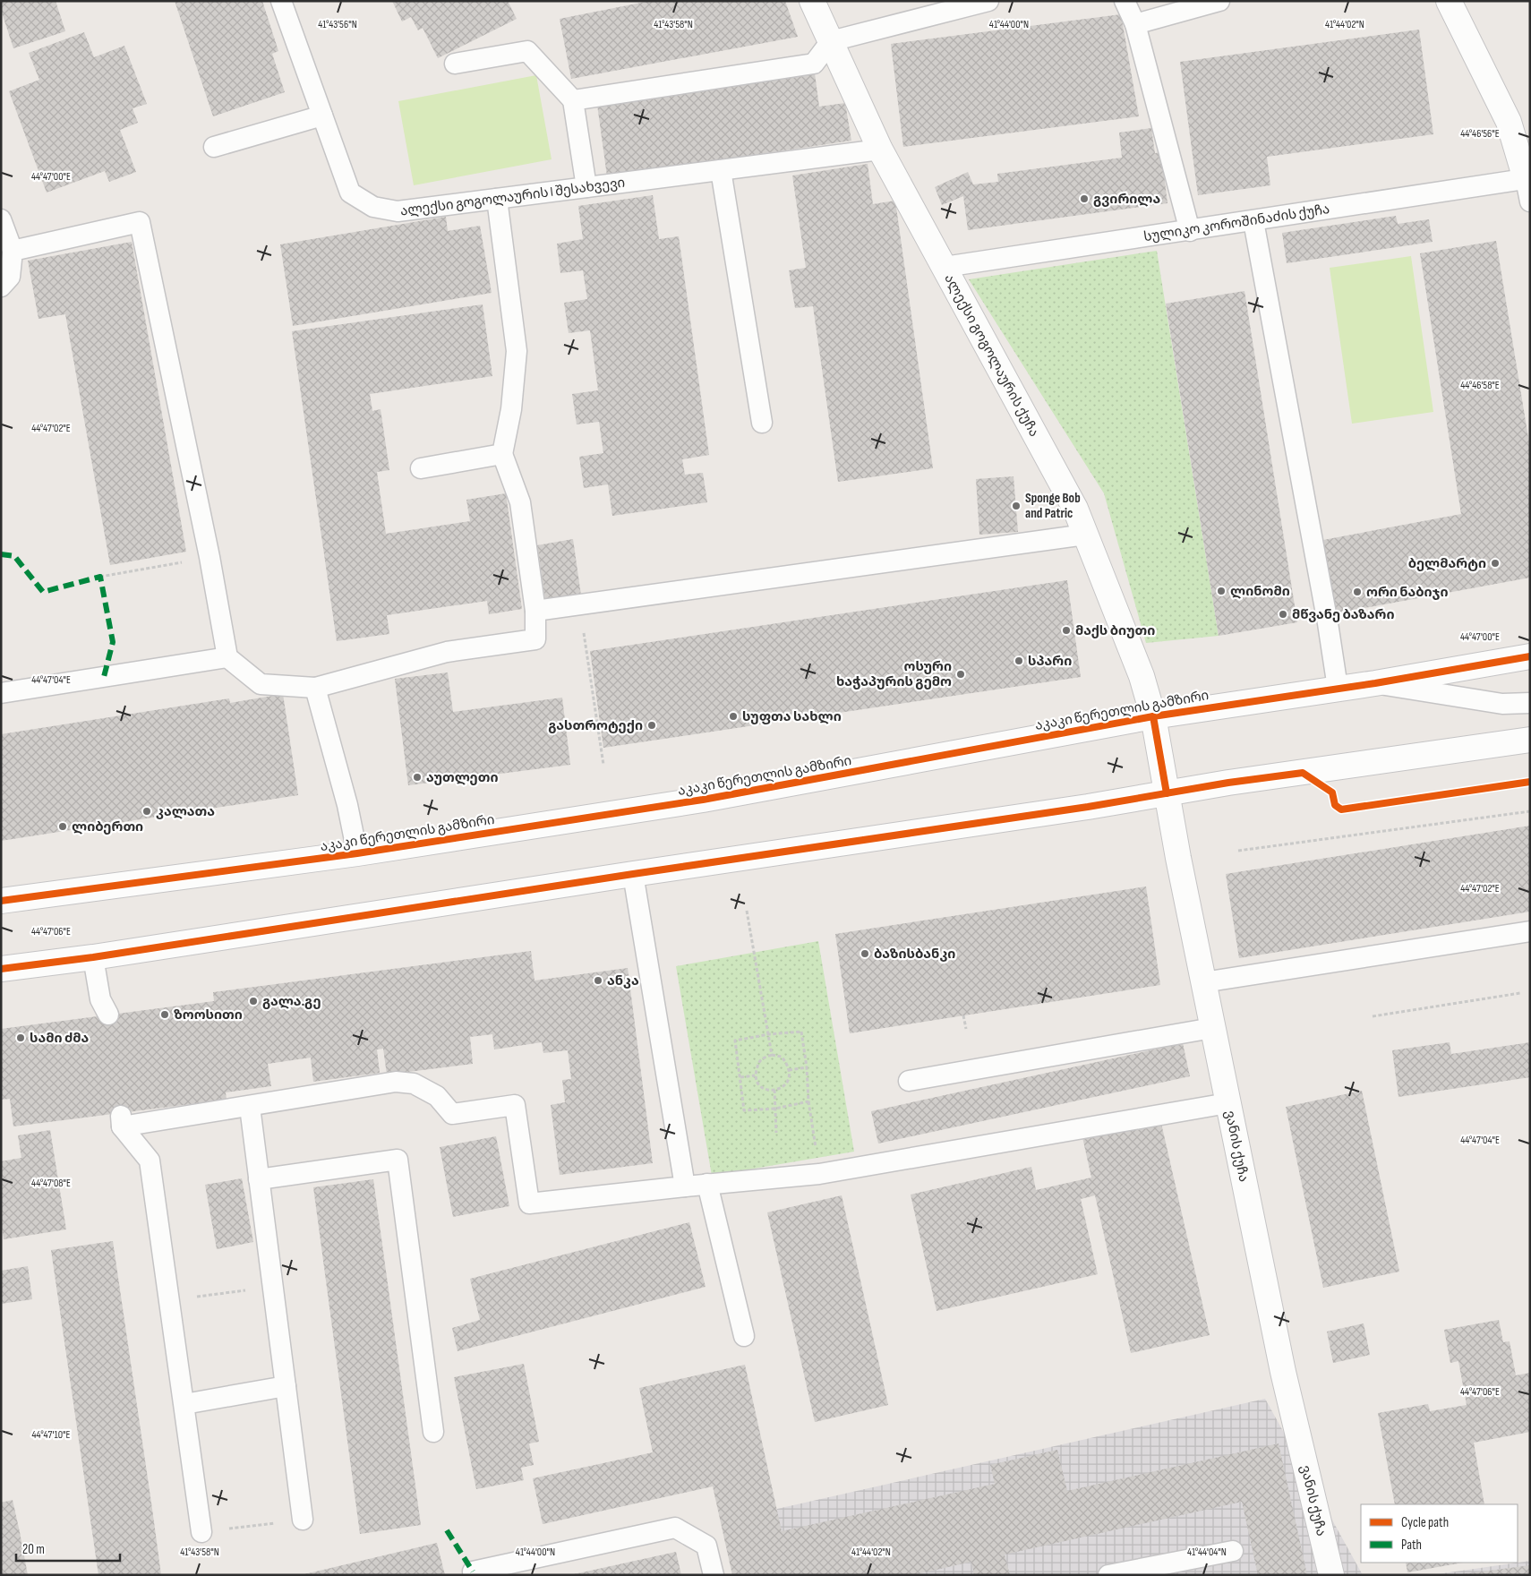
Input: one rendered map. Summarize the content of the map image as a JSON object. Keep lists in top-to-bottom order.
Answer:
{
  "streets": {
    "main road": ["ალექსი გოგოლაურის ქუჩა", "აკაკი წერეთლის გამზირი", "ვანის ქუჩა"],
    "lane": ["ალექსი გოგოლაურის I შესახვევი", "სულიკო კოროშინაძის ქუჩა"]
  },
  "crossings": [
    ["ალექსი გოგოლაურის I შესახვევი", "ალექსი გოგოლაურის ქუჩა"],
    ["სულიკო კოროშინაძის ქუჩა", "ალექსი გოგოლაურის ქუჩა"],
    ["ალექსი გოგოლაურის ქუჩა", "აკაკი წერეთლის გამზირი"],
    ["ალექსი გოგოლაურის ქუჩა", "ვანის ქუჩა"],
    ["აკაკი წერეთლის გამზირი", "ვანის ქუჩა"]
  ],
  "places": [
    "გვირილა",
    "Sponge Bob and Patric",
    "ბელმარტი",
    "ლინომი",
    "ორი ნაბიჯი",
    "მწვანე ბაზარი",
    "მაქს ბიუთი",
    "სპარი",
    "ოსური ხაჭაპურის გემო",
    "სუფთა სახლი",
    "გასთროტექი",
    "აუთლეთი",
    "კალათა",
    "ლიბერთი",
    "ბაზისბანკი",
    "ანკა",
    "გალა.გე",
    "ზოოსითი",
    "სამი ძმა"
  ],
  "legend": ["Cycle path", "Path"],
  "scale_bar": "20 m",
  "coordinates": [
    "41°43'56\"N",
    "41°43'58\"N",
    "41°44'00\"N",
    "41°44'02\"N",
    "44°46'56\"E",
    "44°47'00\"E",
    "44°46'58\"E",
    "44°47'02\"E",
    "44°47'04\"E",
    "44°47'06\"E",
    "44°47'08\"E",
    "44°47'10\"E",
    "41°44'04\"N"
  ]
}
